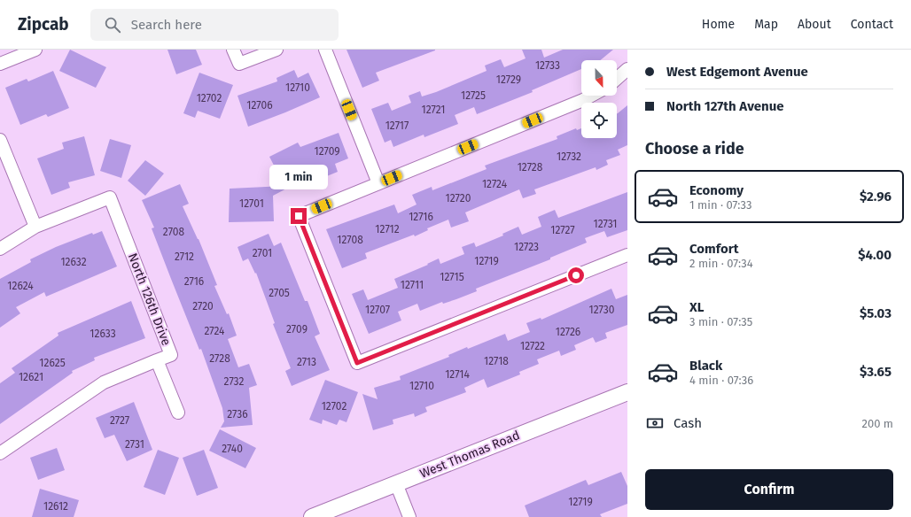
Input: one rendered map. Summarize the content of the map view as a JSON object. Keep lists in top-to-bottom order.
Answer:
{
  "streets": {
    "street": ["North 126th Drive", "West Thomas Road"]
  },
  "house_numbers": [
    "12733",
    "12729",
    "12710",
    "12725",
    "12702",
    "12706",
    "12721",
    "12717",
    "12709",
    "12732",
    "12728",
    "12724",
    "12720",
    "12701",
    "12716",
    "12731",
    "12712",
    "12727",
    "2708",
    "12708",
    "12723",
    "2701",
    "2712",
    "12719",
    "12632",
    "12715",
    "2716",
    "12711",
    "12624",
    "2705",
    "2720",
    "12707",
    "12730",
    "2709",
    "2724",
    "12726",
    "12633",
    "12722",
    "2728",
    "12718",
    "2713",
    "12625",
    "12714",
    "12621",
    "2732",
    "12710",
    "12702",
    "2736",
    "2727",
    "2731",
    "2740",
    "12719",
    "12612"
  ],
  "north": "bottom",
  "page": {
    "header": "Zipcab",
    "search": "Search here",
    "nav": [
      "Home",
      "Map",
      "About",
      "Contact"
    ],
    "banner": ["West Edgemont Avenue", "North 127th Avenue"],
    "heading": "Choose a ride",
    "bubble": "1 min",
    "list": [
      {
        "name": "Economy",
        "note": "1 min · 07:33",
        "value": "$2.96"
      },
      {
        "name": "Comfort",
        "note": "2 min · 07:34",
        "value": "$4.00"
      },
      {
        "name": "XL",
        "note": "3 min · 07:35",
        "value": "$5.03"
      },
      {
        "name": "Black",
        "note": "4 min · 07:36",
        "value": "$3.65"
      }
    ],
    "pay": ["Cash", "200 m"],
    "buttons": "Confirm"
  }
}
